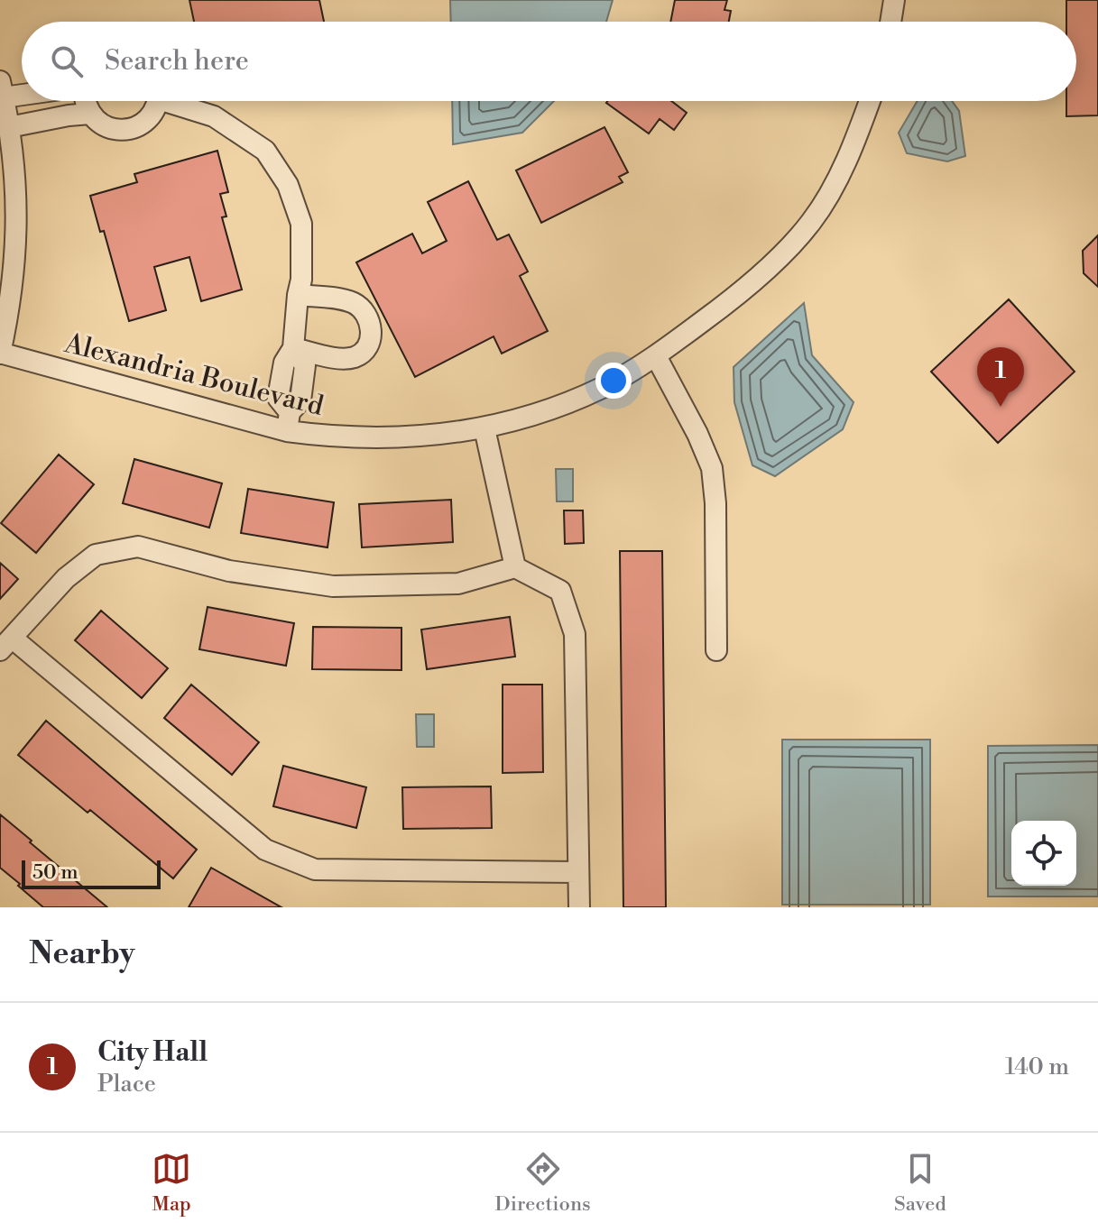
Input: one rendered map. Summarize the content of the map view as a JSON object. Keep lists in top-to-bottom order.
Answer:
{
  "streets": {
    "street": ["Alexandria Boulevard"]
  },
  "scale_bar": "50 m",
  "page": {
    "search": "Search here",
    "pins": "1",
    "scale": "50 m",
    "heading": "Nearby",
    "list": [
      {
        "mark": "1",
        "name": "City Hall",
        "note": "Place",
        "value": "140 m"
      }
    ],
    "nav": ["Map", "Directions", "Saved"]
  }
}
